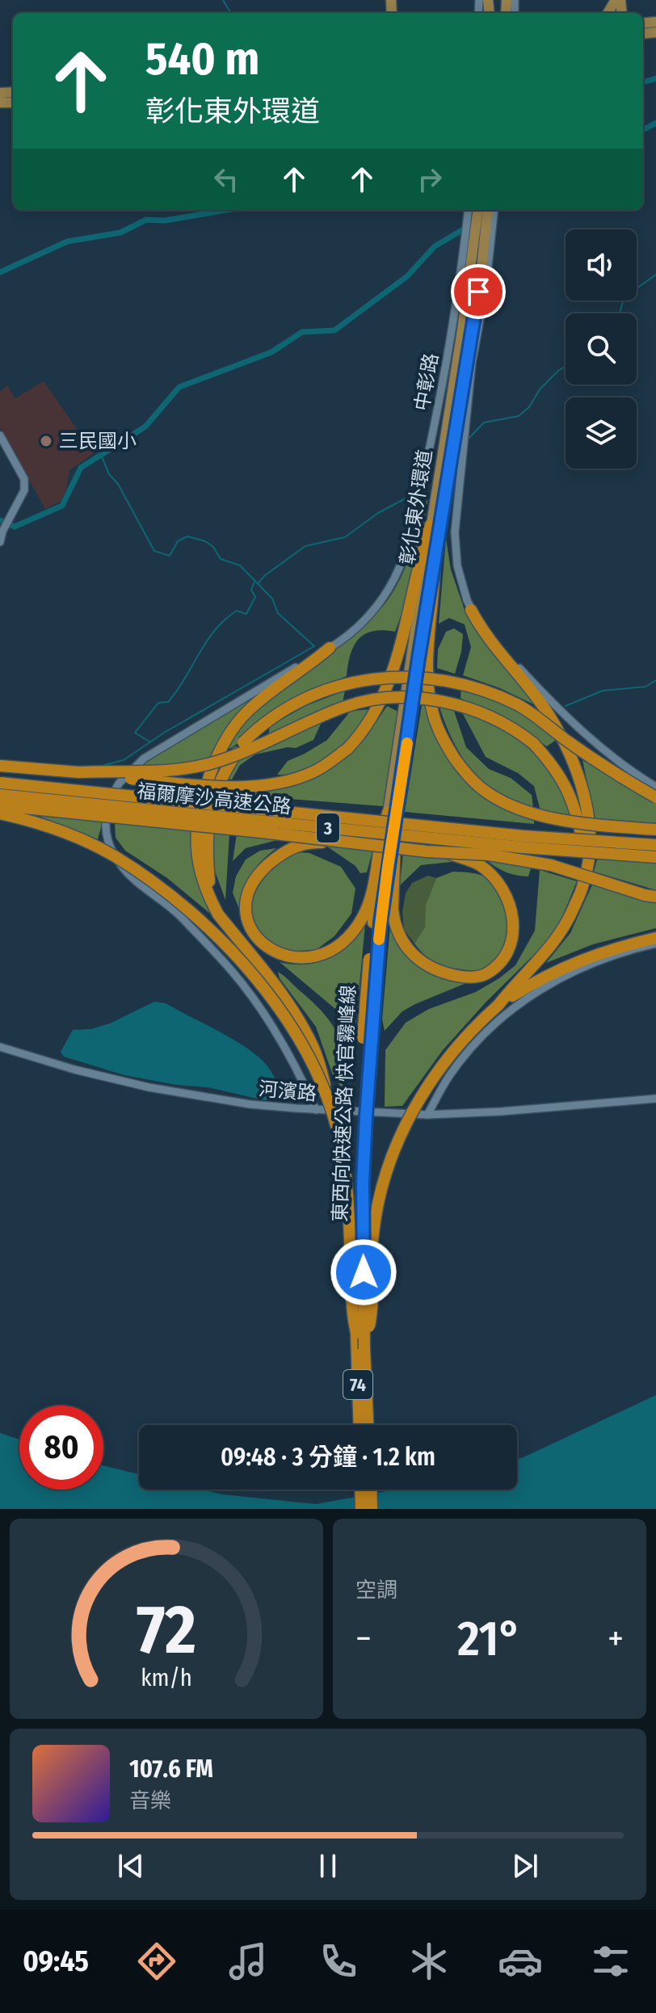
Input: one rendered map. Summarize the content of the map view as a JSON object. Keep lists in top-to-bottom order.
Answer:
{
  "streets": {
    "highway": [
      "福爾摩沙高速公路",
      "3",
      "東西向快速公路 快官霧峰線",
      "74"
    ],
    "main road": ["彰化東外環道"],
    "street": ["中彰路", "河濱路"]
  },
  "crossings": [
    ["中彰路", "河濱路"],
    ["彰化東外環道", "東西向快速公路 快官霧峰線"]
  ],
  "places": ["三民國小"],
  "page": {
    "turn": ["540 m", "彰化東外環道"],
    "limit": "80",
    "trip": "09:48 · 3 分鐘 · 1.2 km",
    "tile": "空調",
    "heat": ["−", "21°", "+"],
    "song": ["107.6 FM", "音樂"],
    "tabs": "09:45",
    "gauge": ["72", "km/h"]
  }
}
